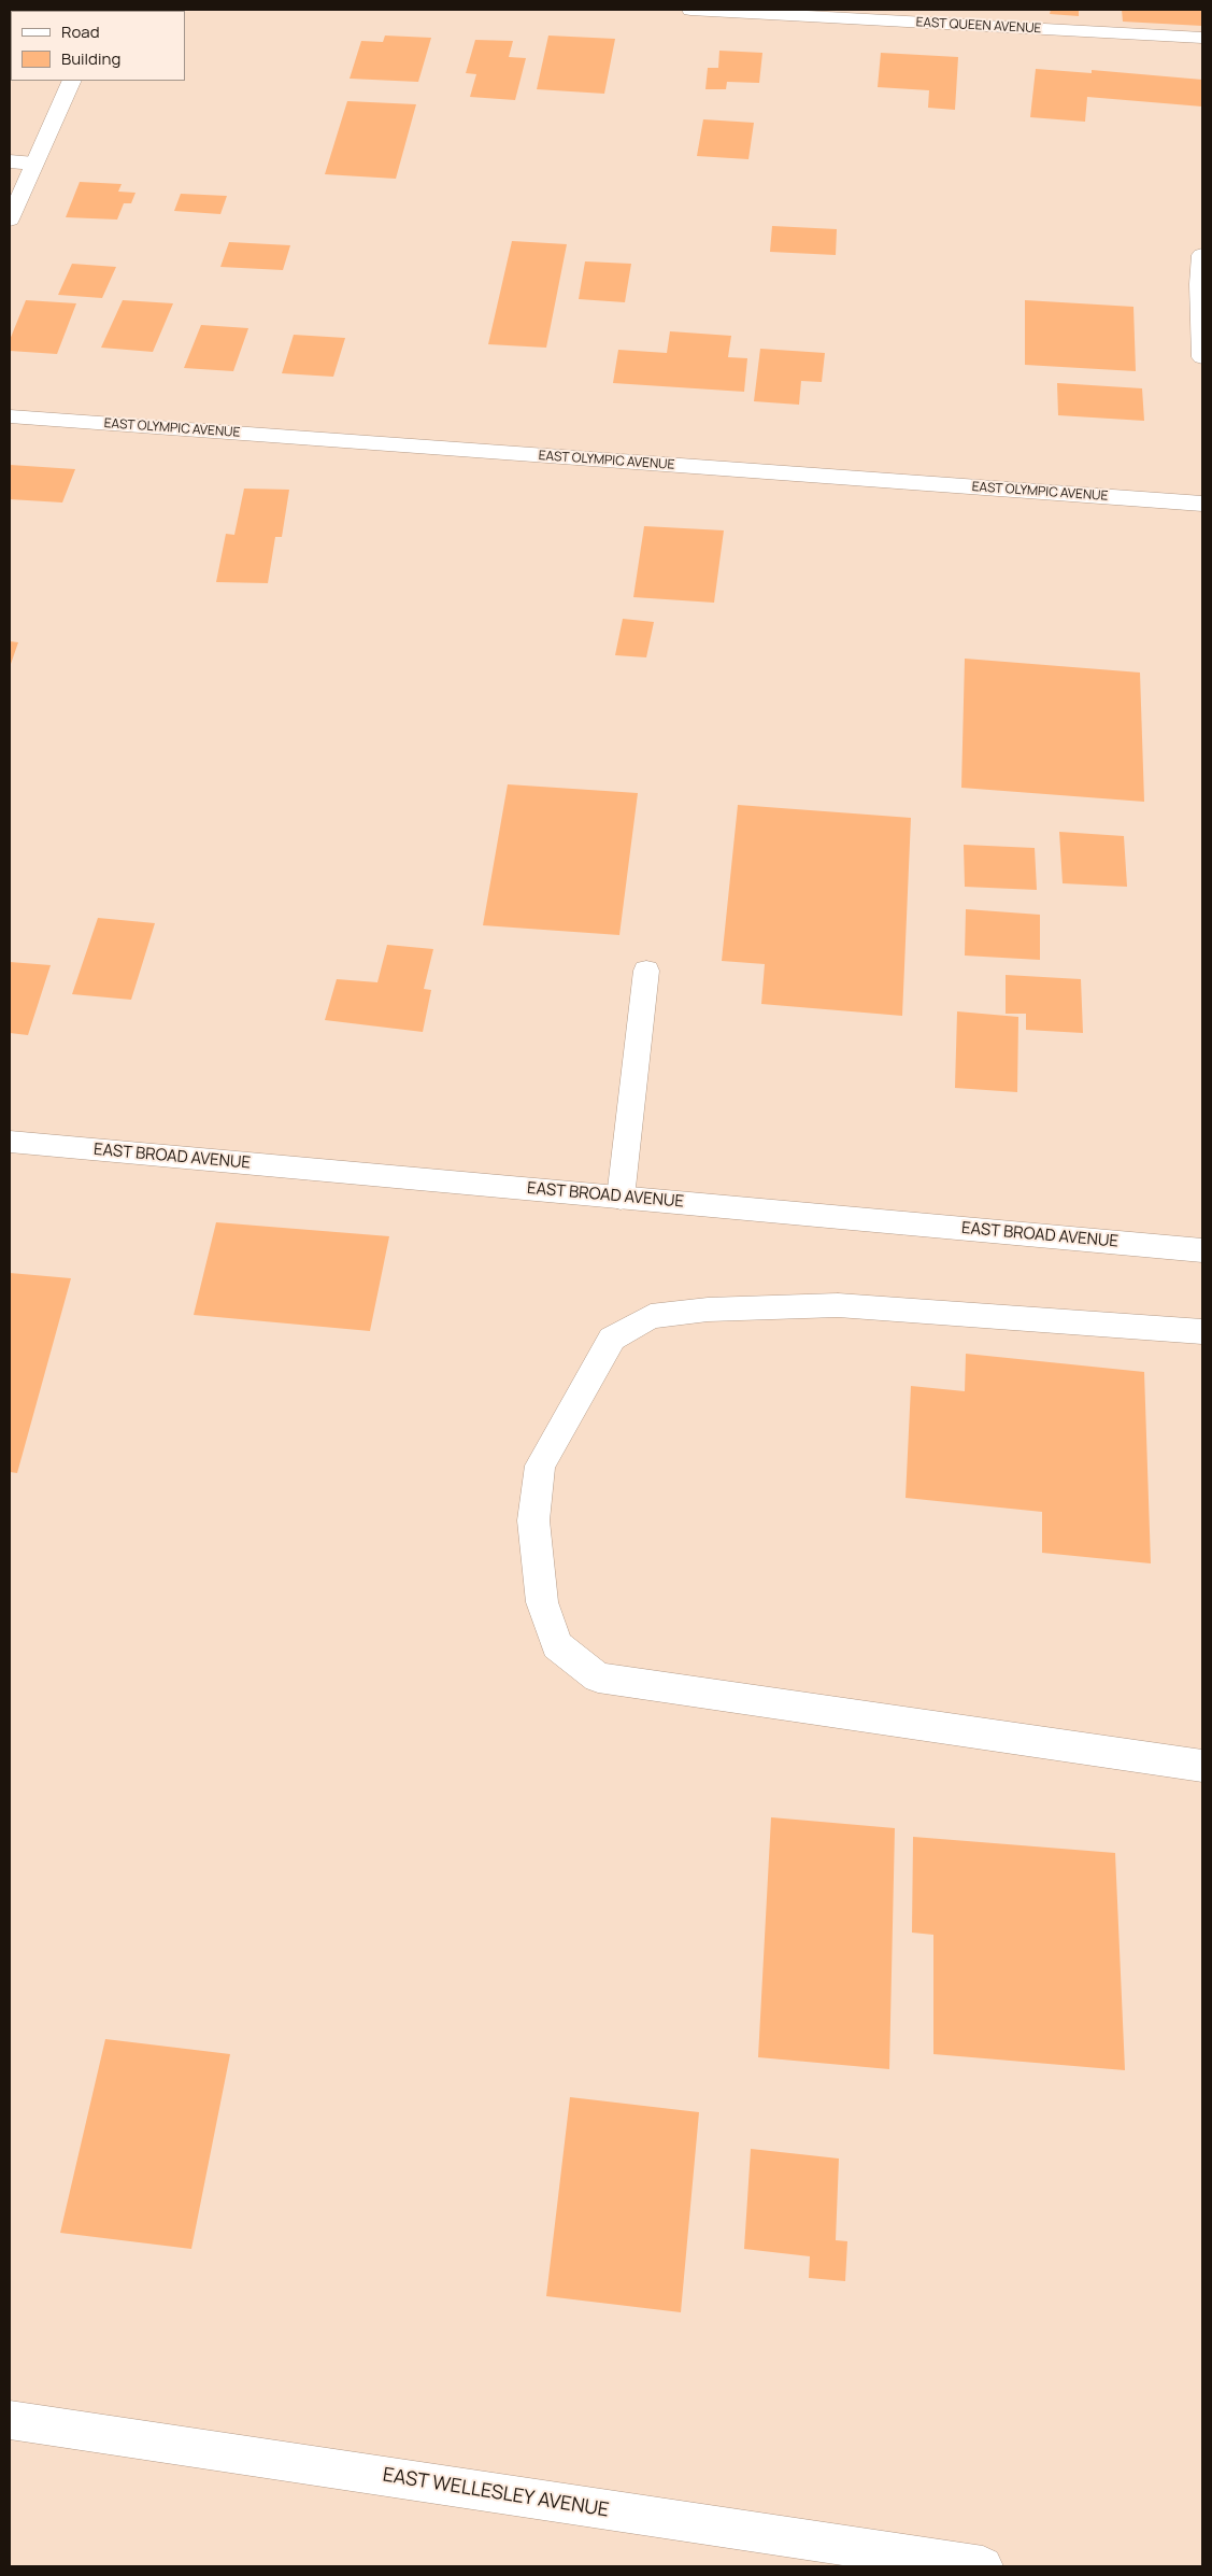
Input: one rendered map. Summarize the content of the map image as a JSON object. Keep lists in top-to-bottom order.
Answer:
{
  "streets": {
    "street": [
      "EAST QUEEN AVENUE",
      "EAST OLYMPIC AVENUE",
      "EAST BROAD AVENUE",
      "EAST WELLESLEY AVENUE"
    ]
  },
  "legend": ["Road", "Building"]
}
